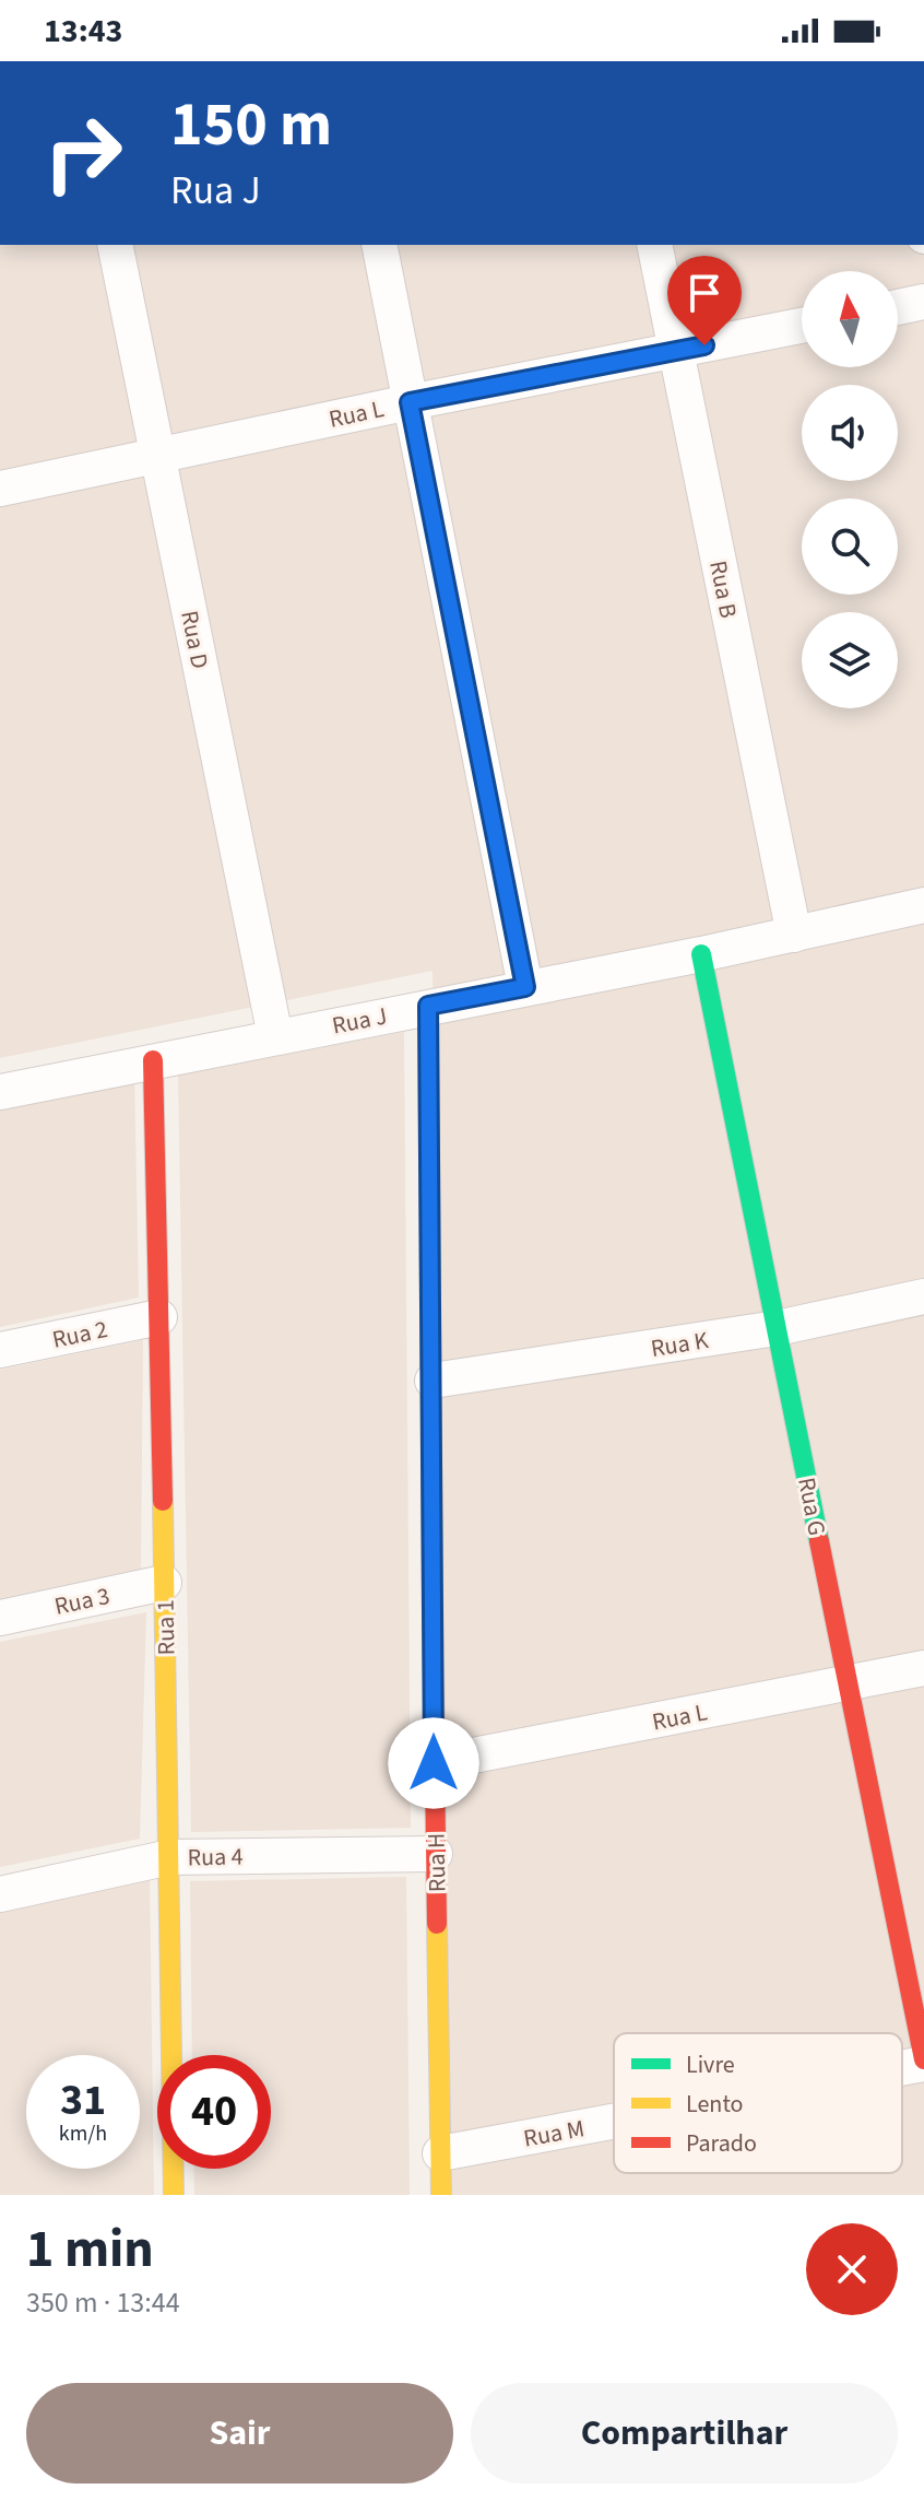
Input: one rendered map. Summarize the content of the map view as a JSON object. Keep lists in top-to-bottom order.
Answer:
{
  "streets": {
    "street": [
      "Rua L",
      "Rua B",
      "Rua D",
      "Rua J",
      "Rua 2",
      "Rua K",
      "Rua G",
      "Rua 3",
      "Rua 1",
      "Rua 4",
      "Rua H",
      "Rua M"
    ]
  },
  "crossings": [
    ["Rua L", "Rua B"],
    ["Rua L", "Rua D"],
    ["Rua L", "Rua G"],
    ["Rua L", "Rua H"],
    ["Rua B", "Rua J"],
    ["Rua D", "Rua J"],
    ["Rua J", "Rua G"],
    ["Rua J", "Rua 1"],
    ["Rua J", "Rua H"],
    ["Rua 2", "Rua 1"],
    ["Rua K", "Rua G"],
    ["Rua K", "Rua H"],
    ["Rua G", "Rua M"],
    ["Rua 3", "Rua 1"],
    ["Rua 1", "Rua 4"],
    ["Rua 4", "Rua H"],
    ["Rua H", "Rua M"]
  ],
  "legend": ["Livre", "Lento", "Parado"],
  "north": "top",
  "page": {
    "status": "13:43",
    "turn": ["150 m", "Rua J"],
    "speed": "31 km/h",
    "limit": "40",
    "heading": ["1 min", "350 m · 13:44"],
    "buttons": ["Sair", "Compartilhar"]
  }
}
